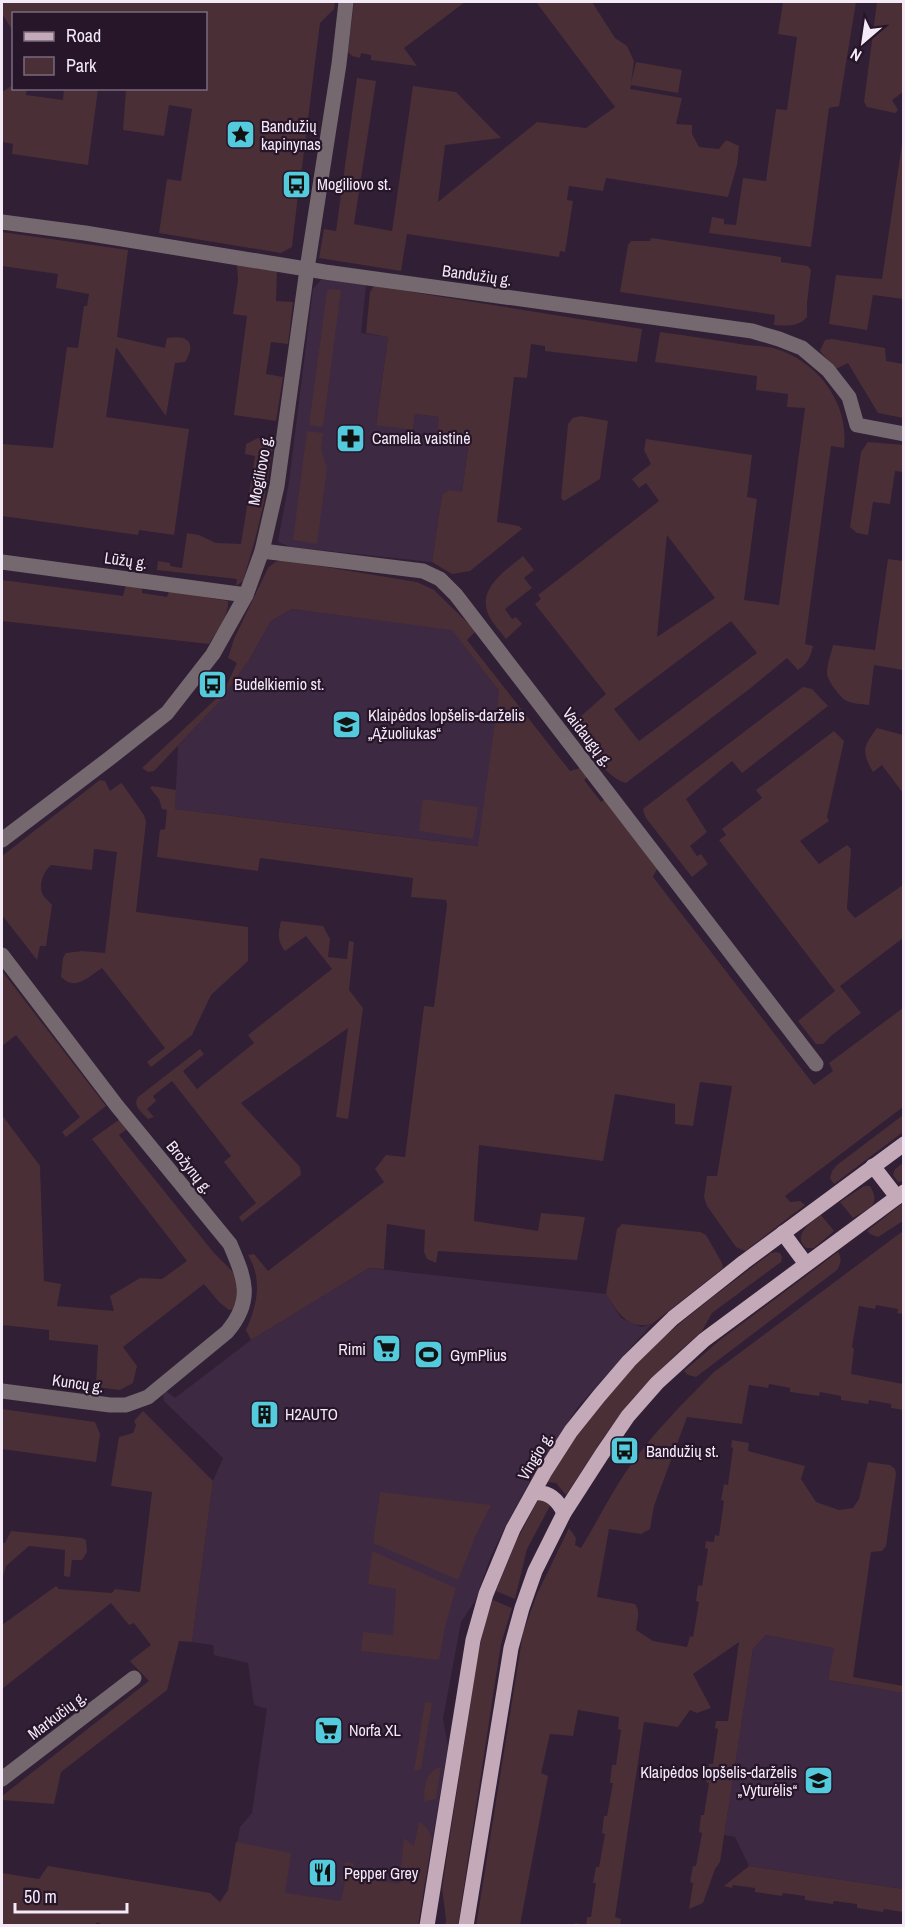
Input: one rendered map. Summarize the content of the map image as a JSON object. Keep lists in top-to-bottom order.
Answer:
{
  "streets": {
    "main road": ["Vingio g."],
    "street": [
      "Bandužių g.",
      "Mogiliovo g.",
      "Lūžų g.",
      "Vaidaugų g.",
      "Brožynų g.",
      "Kuncų g.",
      "Markučių g."
    ]
  },
  "crossings": [
    ["Bandužių g.", "Mogiliovo g."],
    ["Mogiliovo g.", "Lūžų g."],
    ["Mogiliovo g.", "Vaidaugų g."],
    ["Brožynų g.", "Kuncų g."]
  ],
  "places": {
    "place": ["Bandužių kapinynas"],
    "bus stop": ["Mogiliovo st.", "Budelkiemio st.", "Bandužių st."],
    "pharmacy": ["Camelia vaistinė"],
    "school or university": ["Klaipėdos lopšelis-darželis „Ąžuoliukas“", "Klaipėdos lopšelis-darželis „Vyturėlis“"],
    "supermarket": ["Rimi", "Norfa XL"],
    "sports": ["GymPlius"],
    "building": ["H2AUTO"],
    "restaurant": ["Pepper Grey"]
  },
  "legend": ["Road", "Park"],
  "scale_bar": "50 m",
  "north": "bottom left"
}
